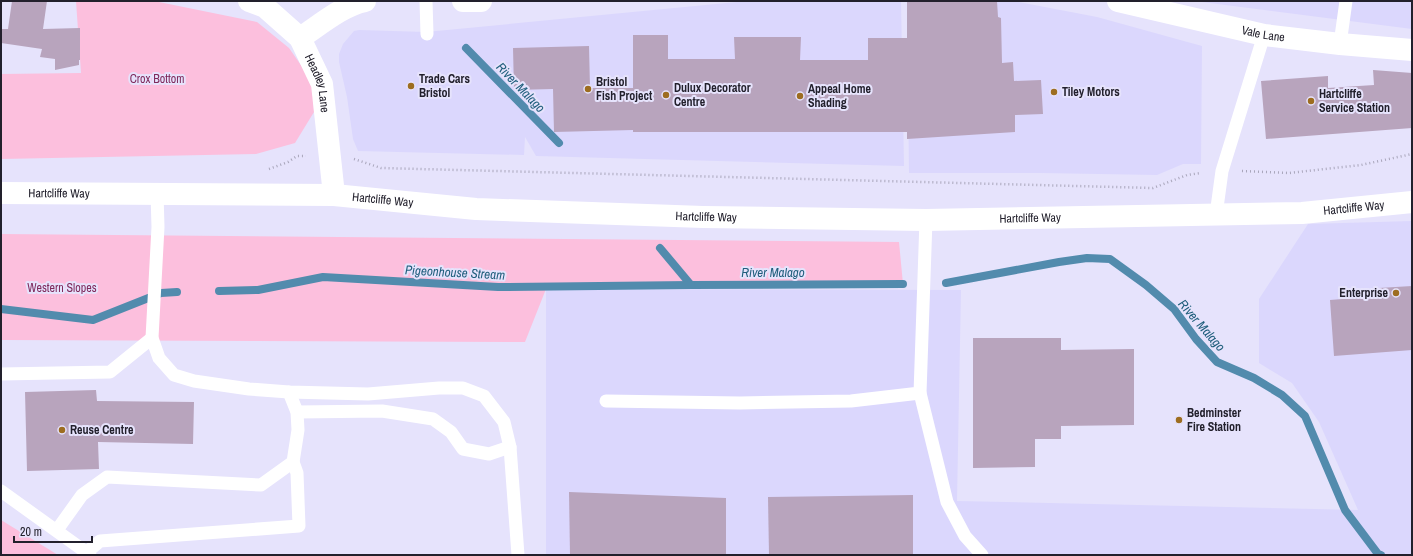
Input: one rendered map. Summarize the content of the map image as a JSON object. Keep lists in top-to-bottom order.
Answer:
{
  "streets": {
    "main road": ["Vale Lane", "Headley Lane", "Hartcliffe Way"]
  },
  "crossings": [
    ["Headley Lane", "Hartcliffe Way"]
  ],
  "water": ["River Malago", "Pigeonhouse Stream"],
  "parks": ["Crox Bottom", "Western Slopes"],
  "places": [
    "Trade Cars Bristol",
    "Bristol Fish Project",
    "Tiley Motors",
    "Dulux Decorator Centre",
    "Appeal Home Shading",
    "Hartcliffe Service Station",
    "Enterprise",
    "Bedminster Fire Station",
    "Reuse Centre"
  ],
  "scale_bar": "20 m"
}
